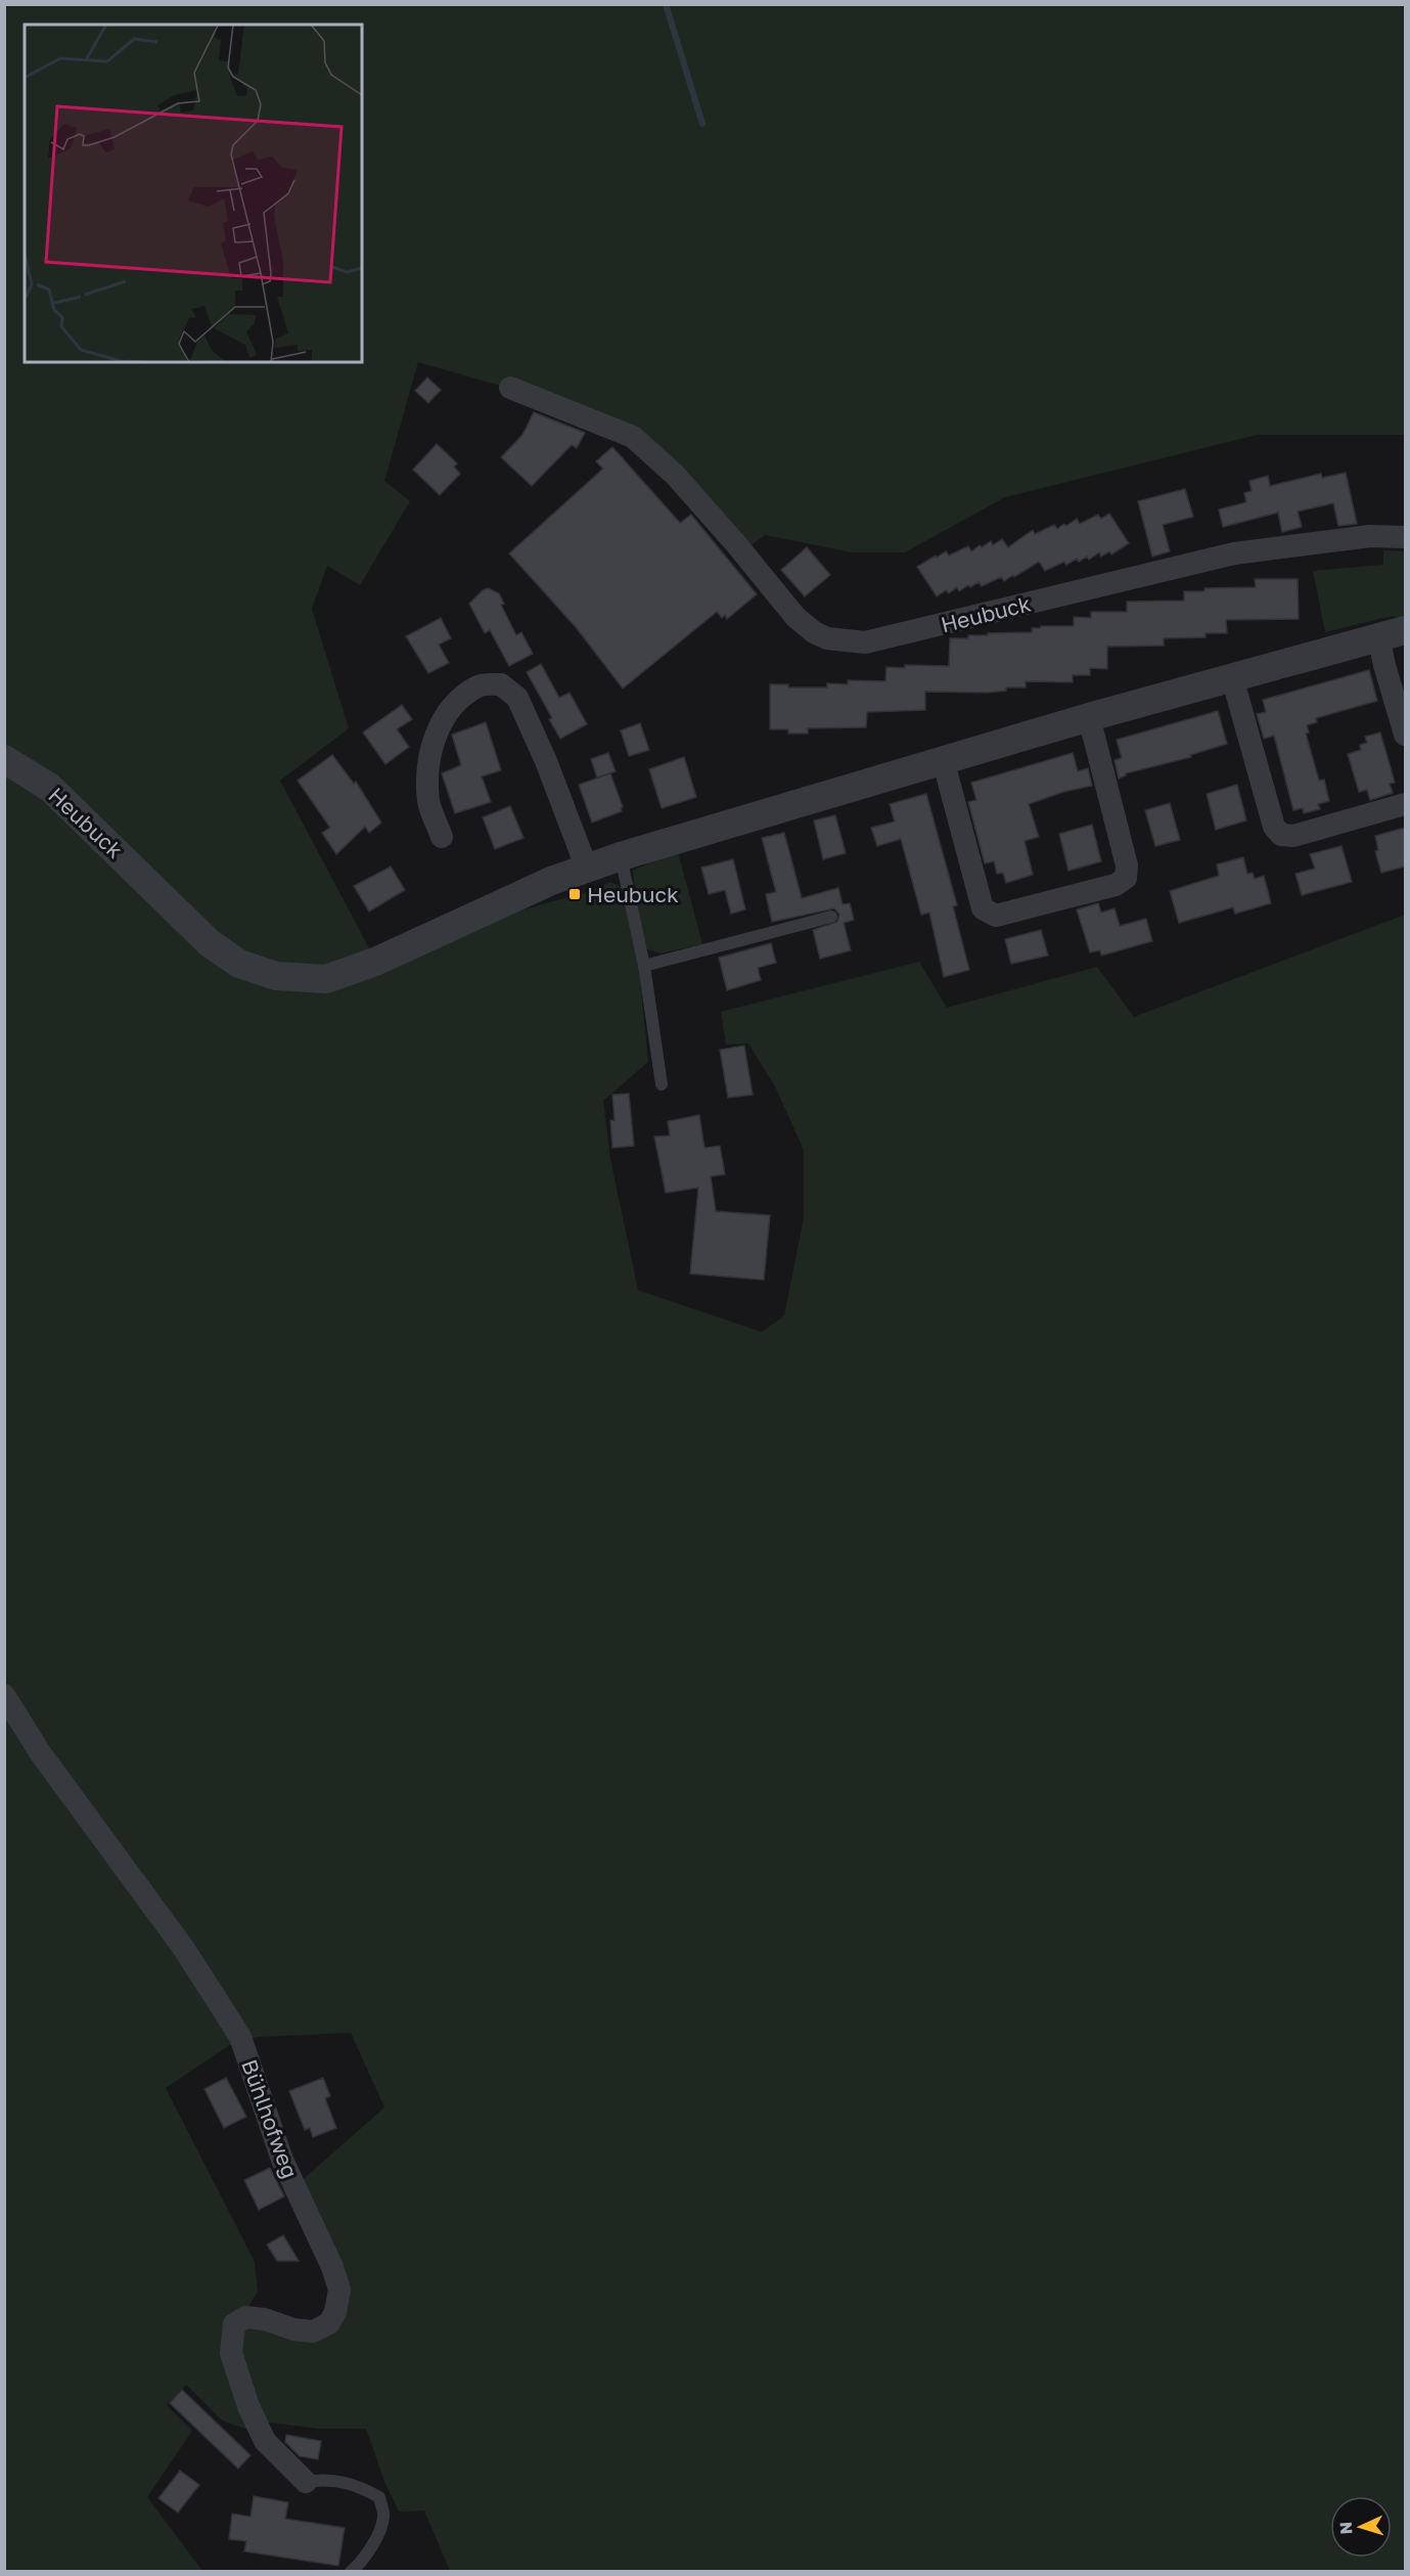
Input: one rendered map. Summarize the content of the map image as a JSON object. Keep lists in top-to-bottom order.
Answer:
{
  "streets": {
    "street": ["Heubuck", "Bühlhofweg"]
  },
  "places": {
    "transit": ["Heubuck"]
  },
  "north": "left"
}
